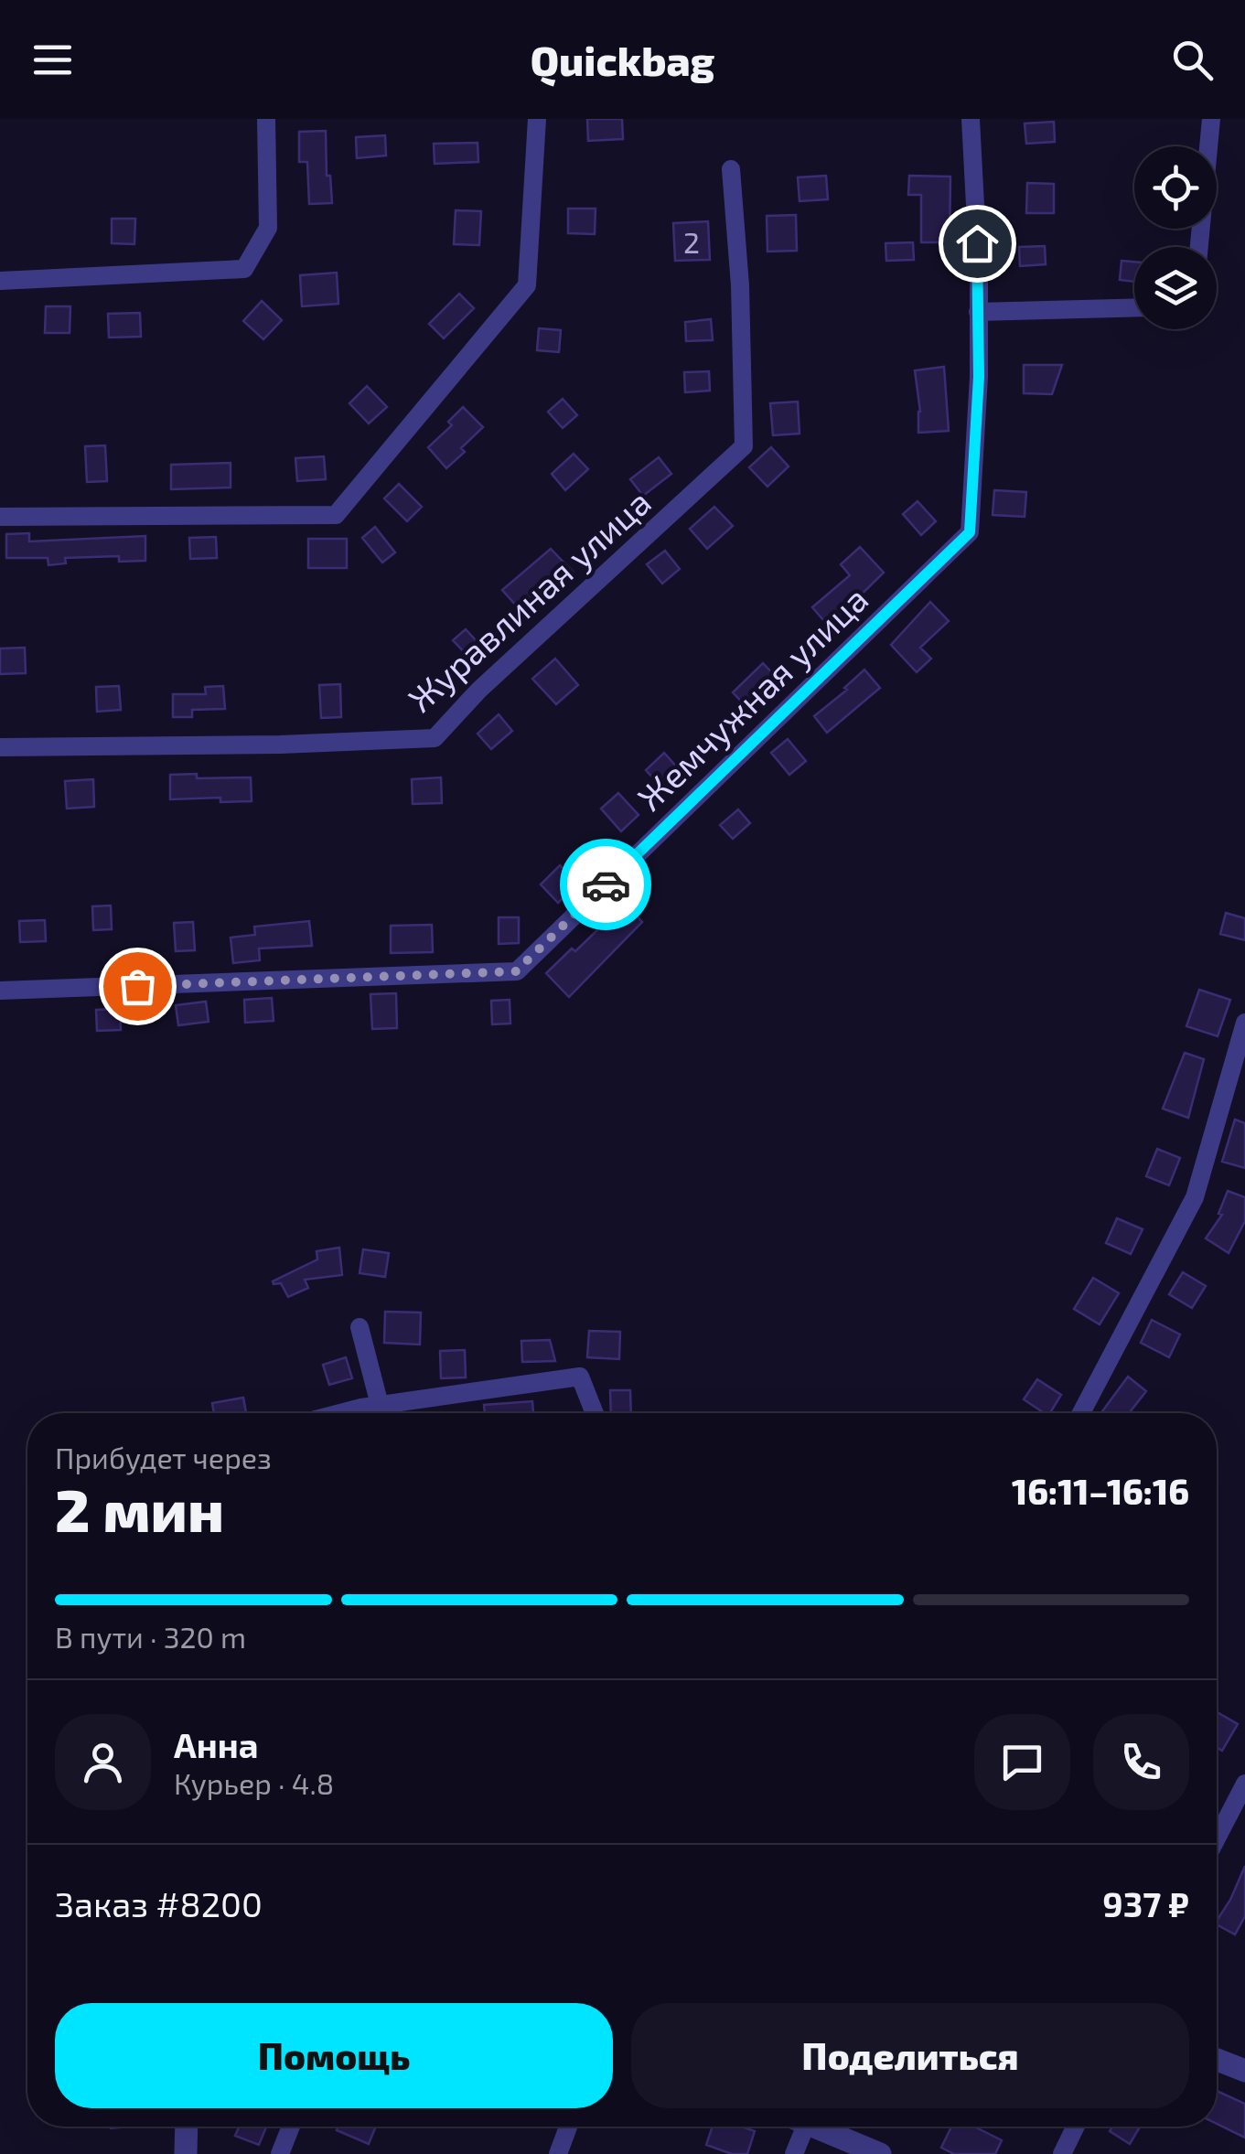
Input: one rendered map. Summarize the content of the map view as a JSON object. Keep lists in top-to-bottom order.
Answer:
{
  "streets": {
    "street": ["Журавлиная улица", "Жемчужная улица"]
  },
  "house_numbers": ["2"],
  "page": {
    "header": "Quickbag",
    "heading": ["2 мин", "Прибудет через", "16:11–16:16"],
    "panel": [
      "Анна",
      "Курьер · 4.8",
      "Заказ #8200",
      "937 ₽"
    ],
    "bar": "В пути · 320 m",
    "buttons": ["Помощь", "Поделиться"]
  }
}
